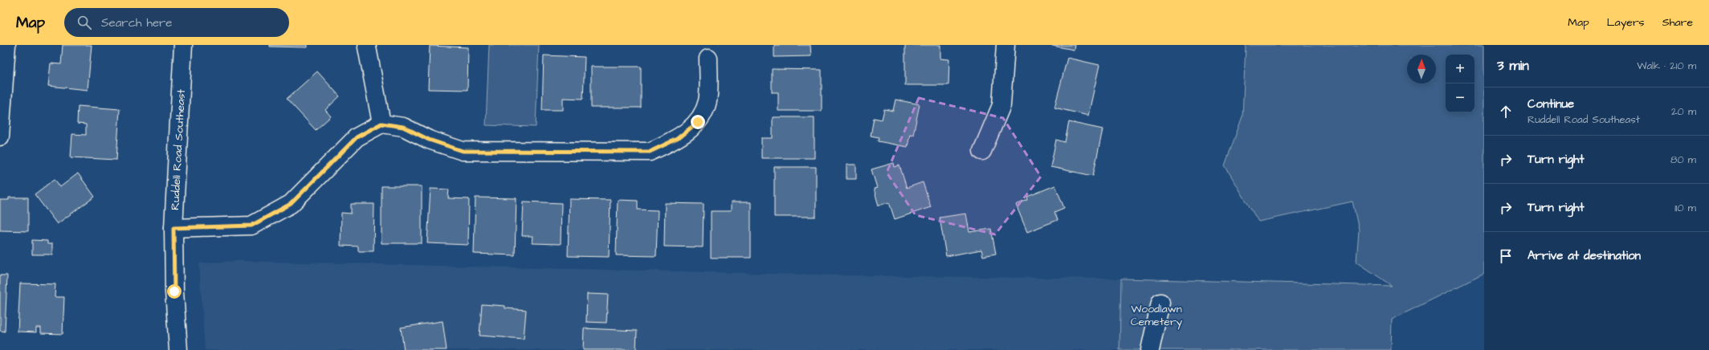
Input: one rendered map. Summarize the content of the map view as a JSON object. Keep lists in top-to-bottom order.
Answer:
{
  "streets": {
    "street": ["Ruddell Road Southeast"]
  },
  "parks": ["Woodlawn Cemetery"],
  "north": "top",
  "page": {
    "header": "Map",
    "search": "Search here",
    "nav": ["Map", "Layers", "Share"],
    "heading": ["3 min", "Walk · 210 m"],
    "map_buttons": ["+", "−"],
    "list": [
      ["Continue", "Ruddell Road Southeast", "20 m"],
      ["Turn right", "80 m"],
      ["Turn right", "110 m"],
      "Arrive at destination"
    ]
  }
}
